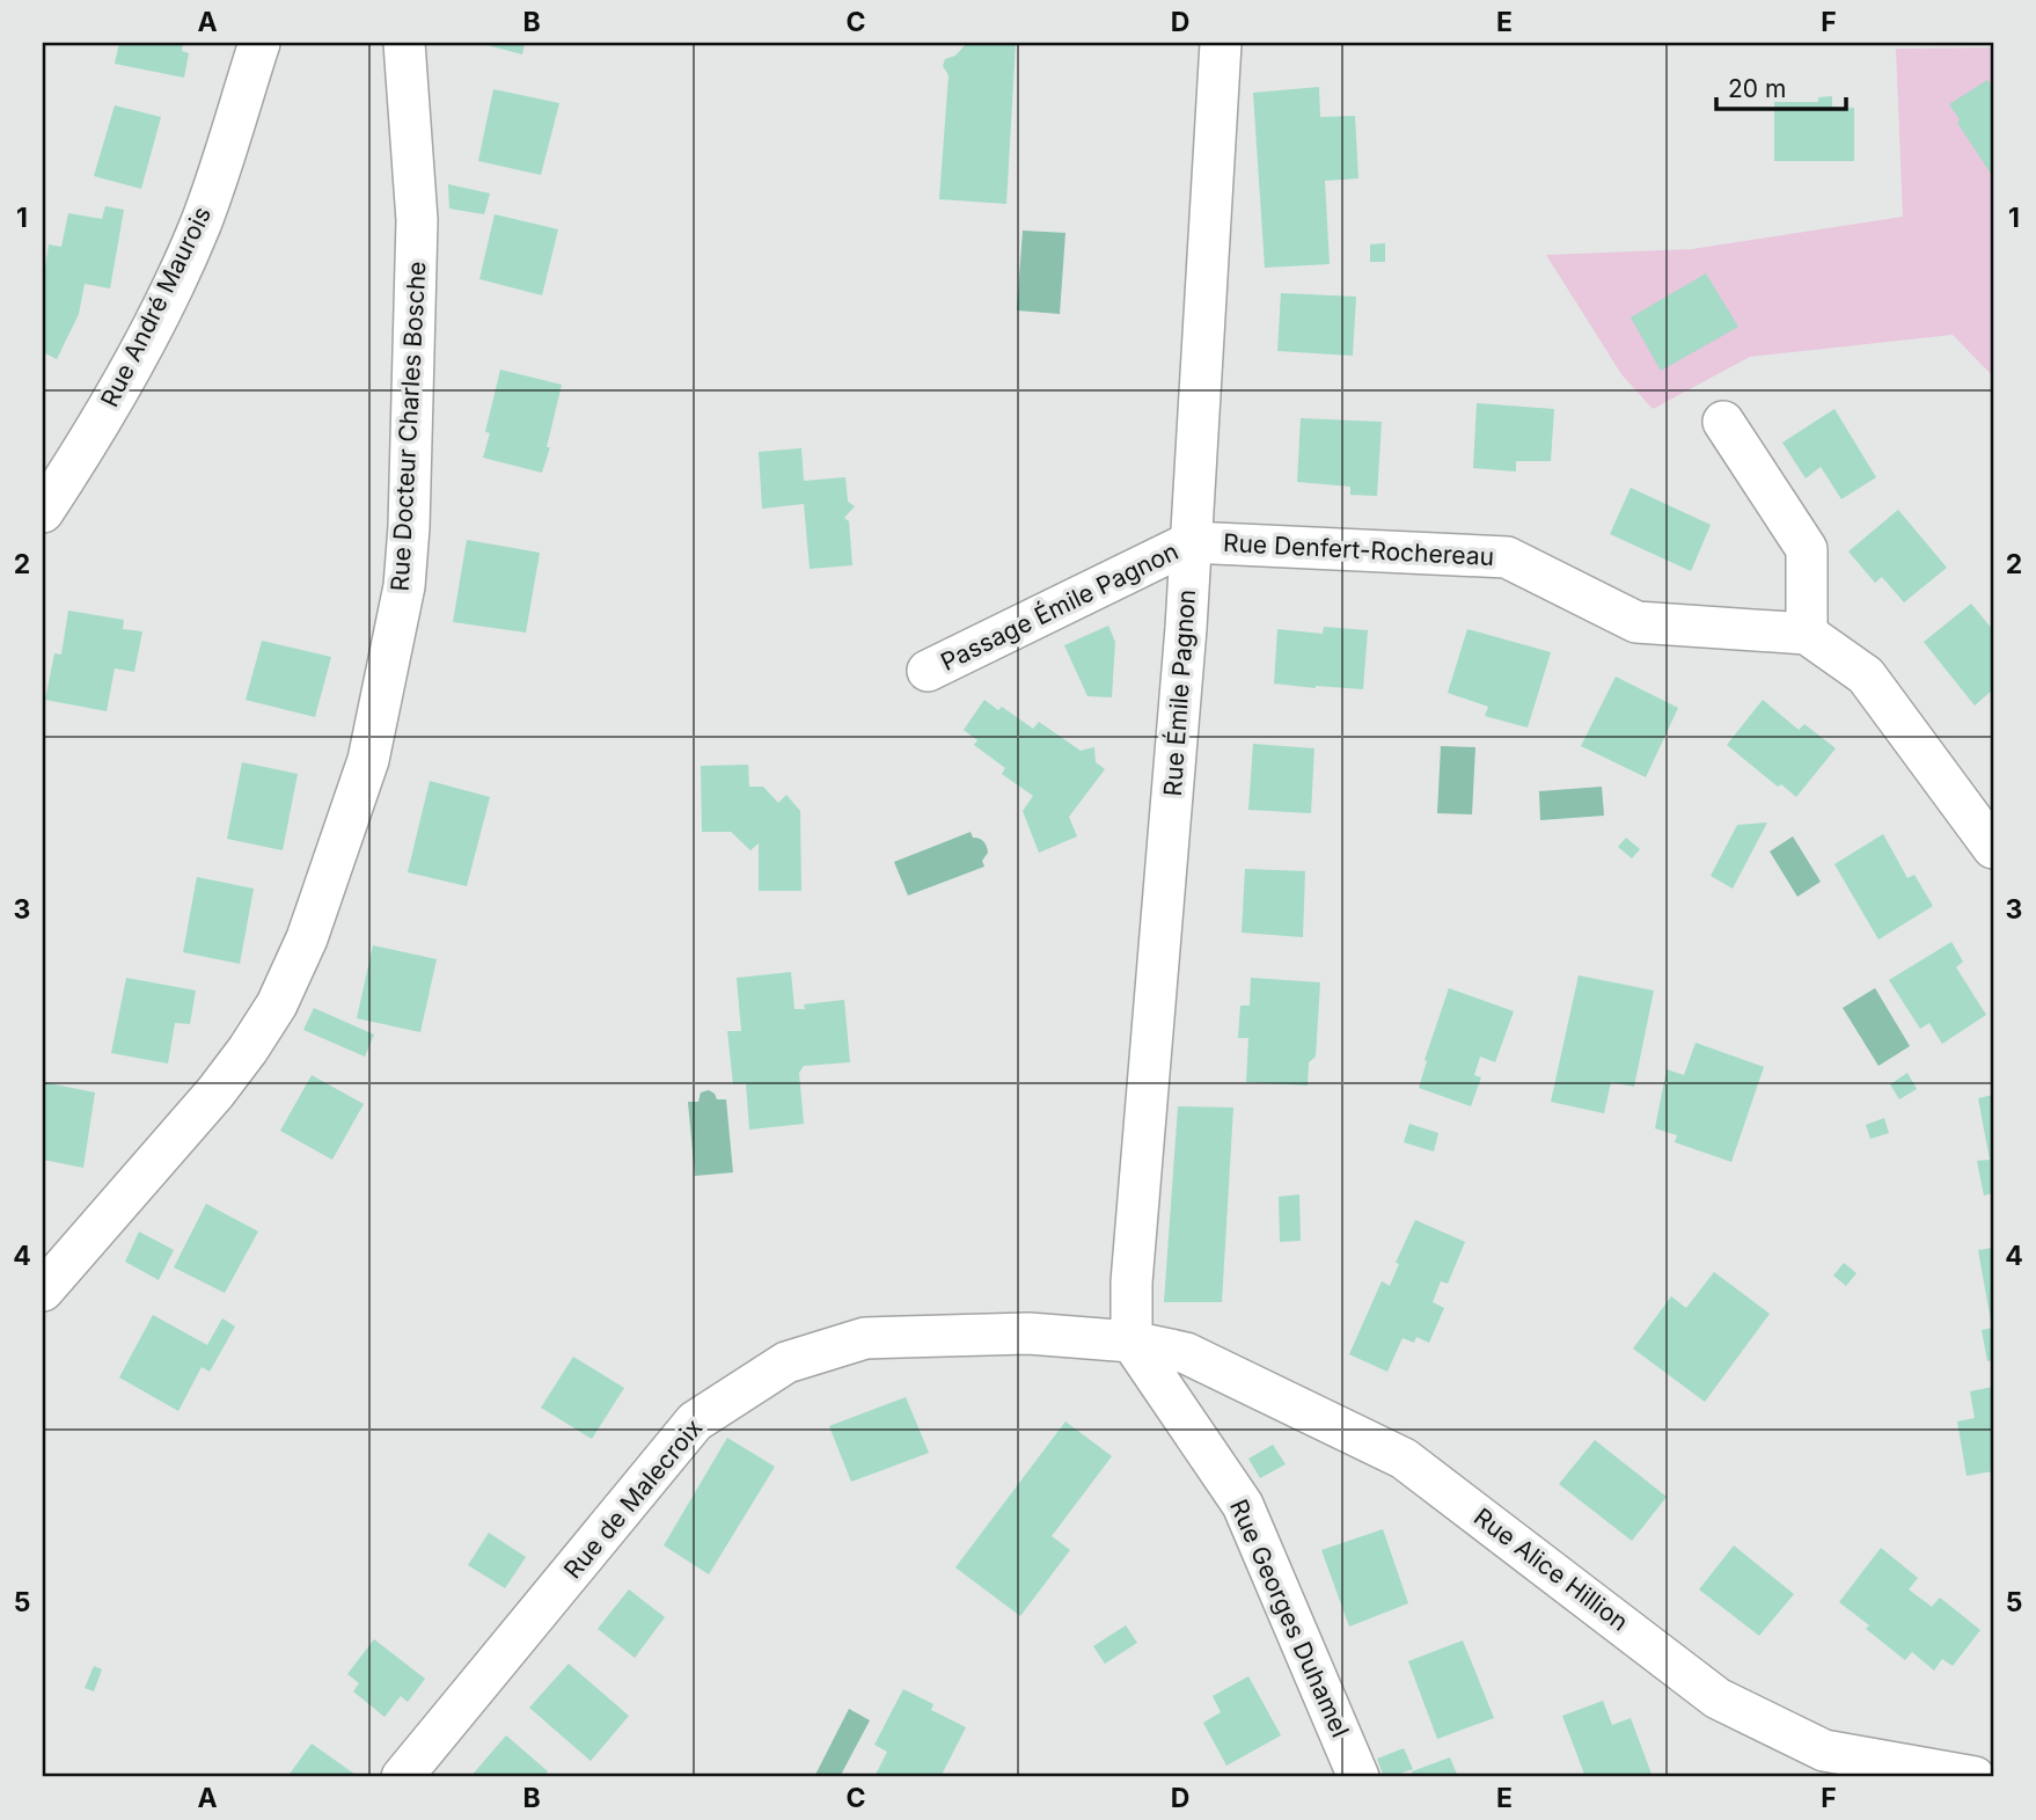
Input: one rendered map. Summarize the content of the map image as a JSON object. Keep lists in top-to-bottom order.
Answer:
{
  "streets": {
    "street": [
      "Rue André Maurois",
      "Rue Docteur Charles Bosche",
      "Rue Denfert-Rochereau",
      "Passage Émile Pagnon",
      "Rue Émile Pagnon",
      "Rue de Malecroix",
      "Rue Alice Hillion",
      "Rue Georges Duhamel"
    ]
  },
  "crossings": [
    ["Rue Denfert-Rochereau", "Passage Émile Pagnon"],
    ["Rue Denfert-Rochereau", "Rue Émile Pagnon"],
    ["Passage Émile Pagnon", "Rue Émile Pagnon"],
    ["Rue Émile Pagnon", "Rue de Malecroix"],
    ["Rue Émile Pagnon", "Rue Alice Hillion"],
    ["Rue Émile Pagnon", "Rue Georges Duhamel"],
    ["Rue de Malecroix", "Rue Alice Hillion"],
    ["Rue de Malecroix", "Rue Georges Duhamel"],
    ["Rue Alice Hillion", "Rue Georges Duhamel"]
  ],
  "scale_bar": "20 m",
  "grid": {
    "columns": [
      "A",
      "B",
      "C",
      "D",
      "E",
      "F"
    ],
    "rows": [
      "1",
      "2",
      "3",
      "4",
      "5"
    ]
  }
}
